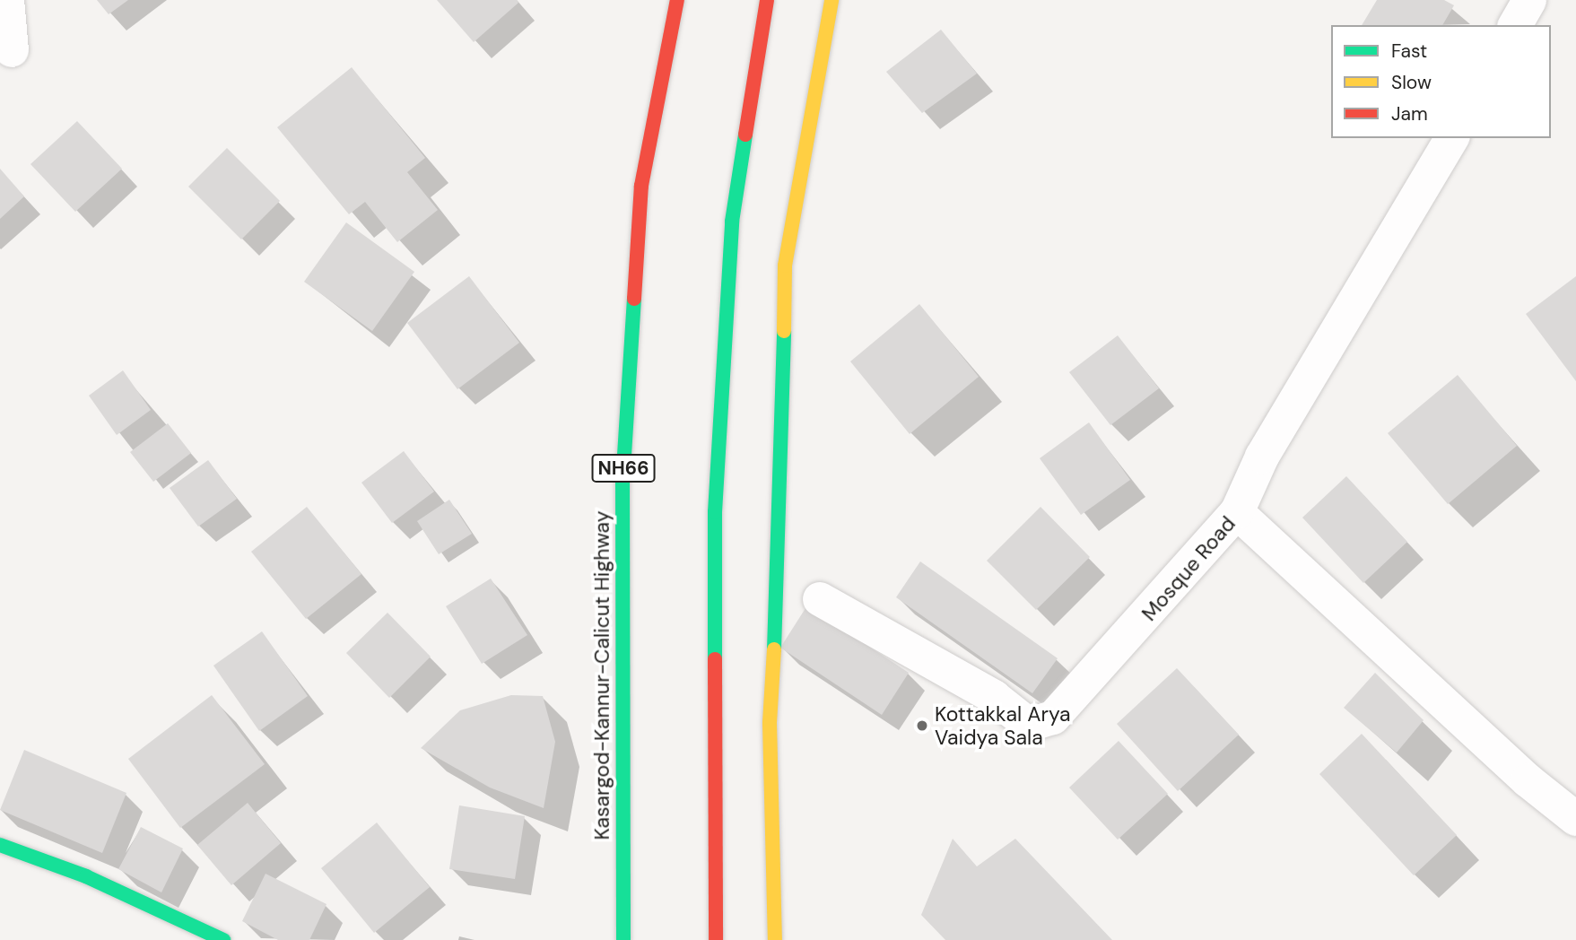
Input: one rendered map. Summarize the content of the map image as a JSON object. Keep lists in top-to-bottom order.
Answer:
{
  "streets": {
    "main road": ["NH66", "Kasargod-Kannur-Calicut Highway"],
    "street": ["Mosque Road"]
  },
  "places": ["Kottakkal Arya Vaidya Sala"],
  "legend": ["Fast", "Slow", "Jam"]
}
